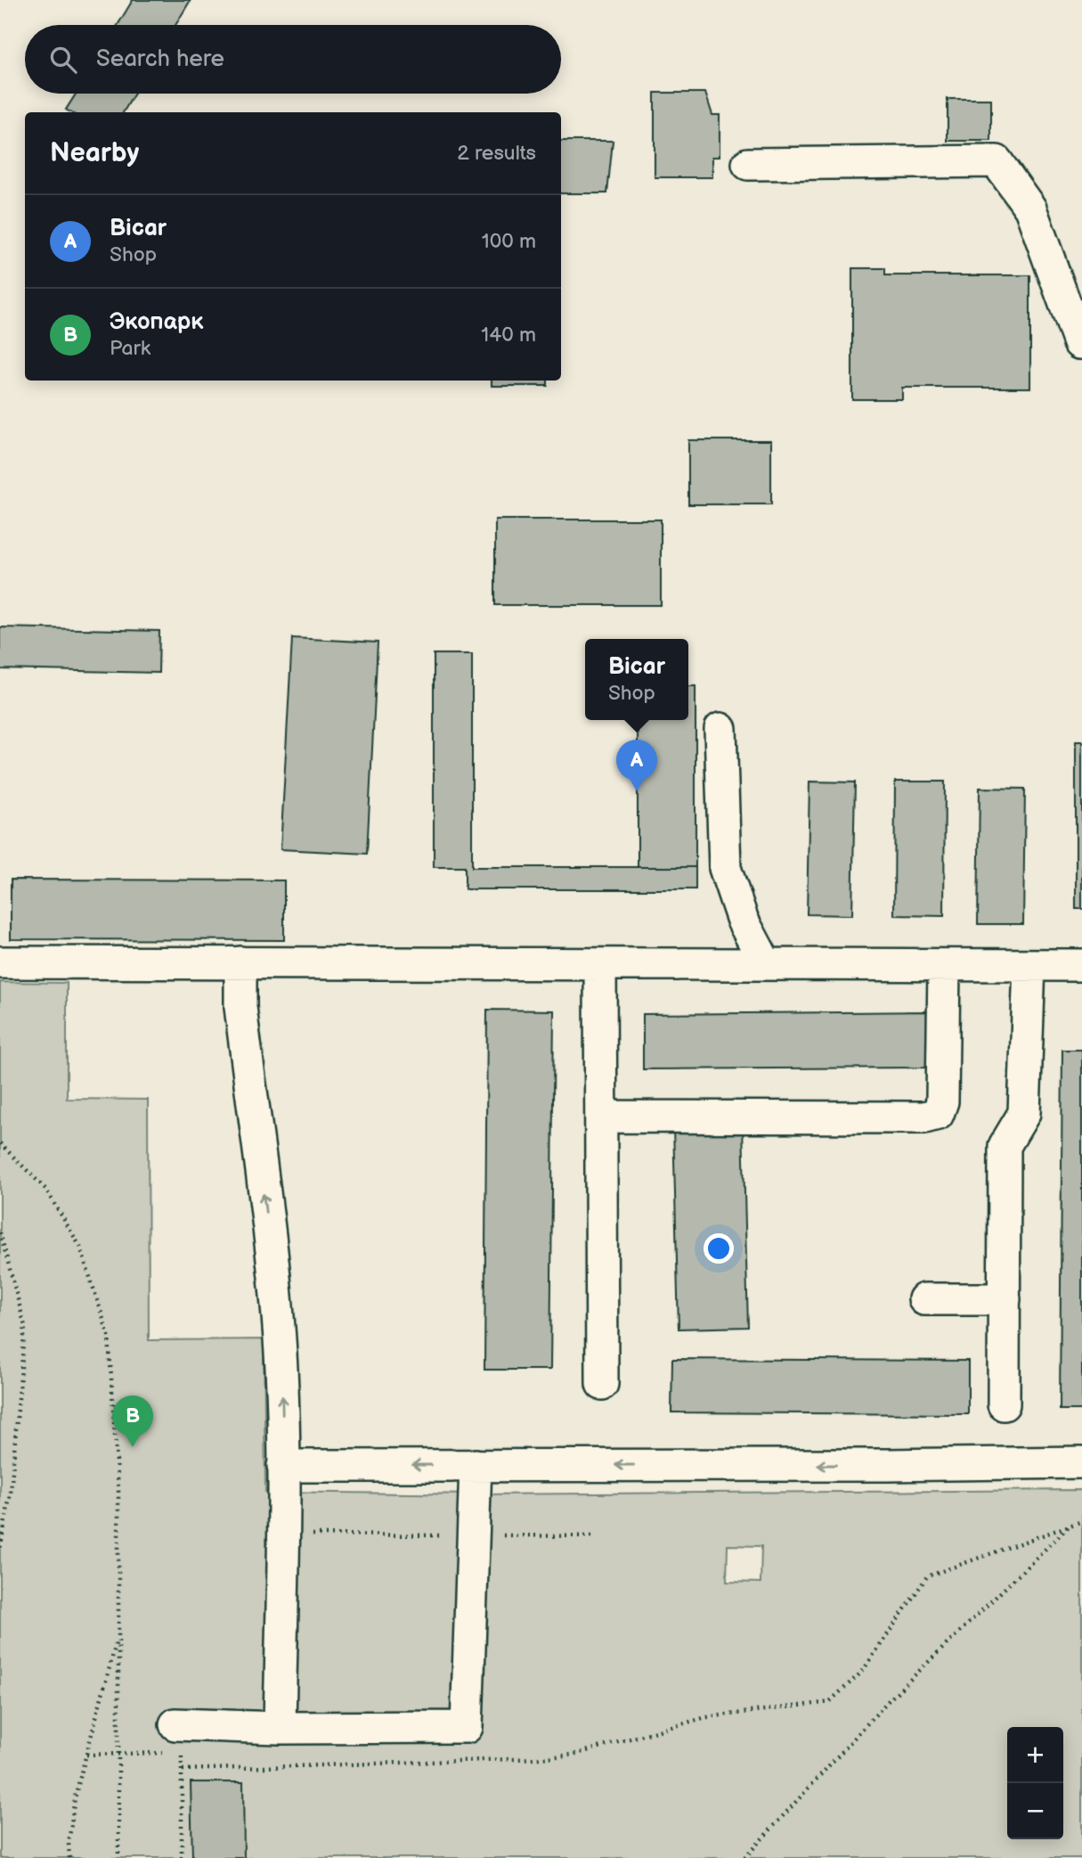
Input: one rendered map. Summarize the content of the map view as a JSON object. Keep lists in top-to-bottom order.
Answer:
{
  "page": {
    "search": "Search here",
    "heading": ["Nearby", "2 results"],
    "list": [
      {
        "mark": "A",
        "name": "Bicar",
        "note": "Shop",
        "value": "100 m"
      },
      {
        "mark": "B",
        "name": "Экопарк",
        "note": "Park",
        "value": "140 m"
      }
    ],
    "popup": ["Bicar", "Shop"],
    "pins": ["A", "B"],
    "map_buttons": ["+", "−"]
  }
}
